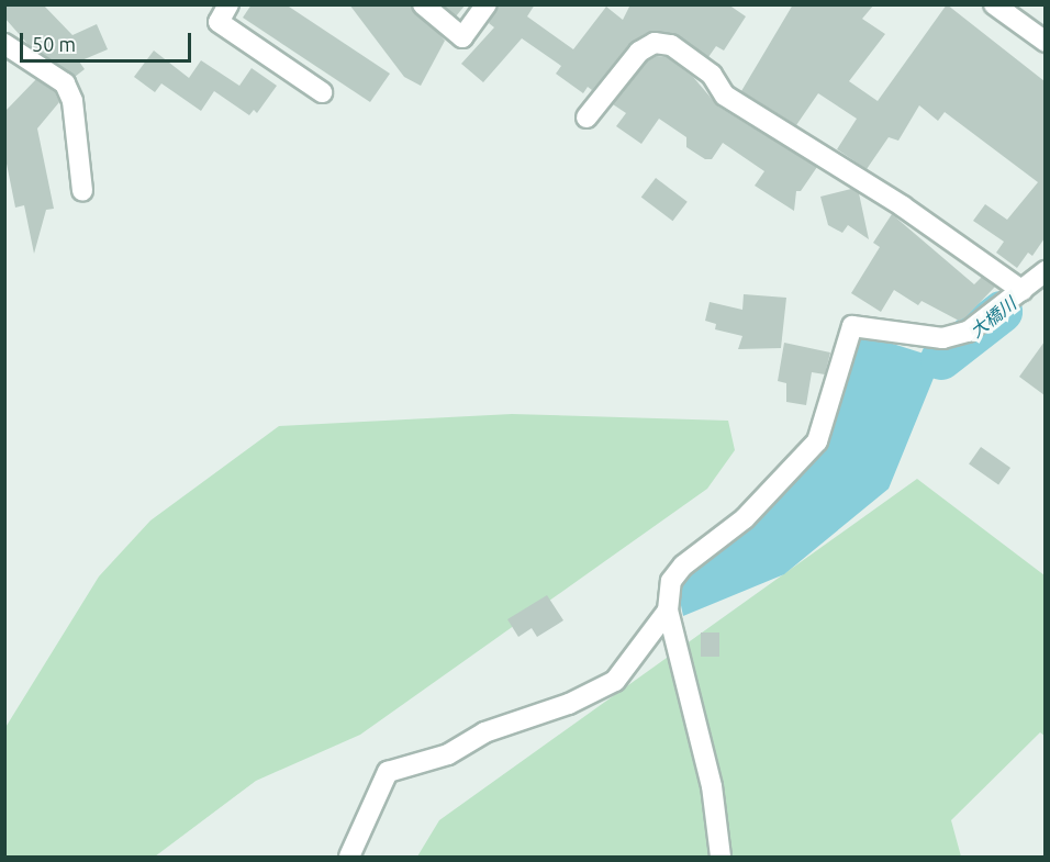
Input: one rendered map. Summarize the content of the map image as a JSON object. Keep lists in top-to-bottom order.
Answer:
{
  "water": ["大橋川"],
  "scale_bar": "50 m"
}
